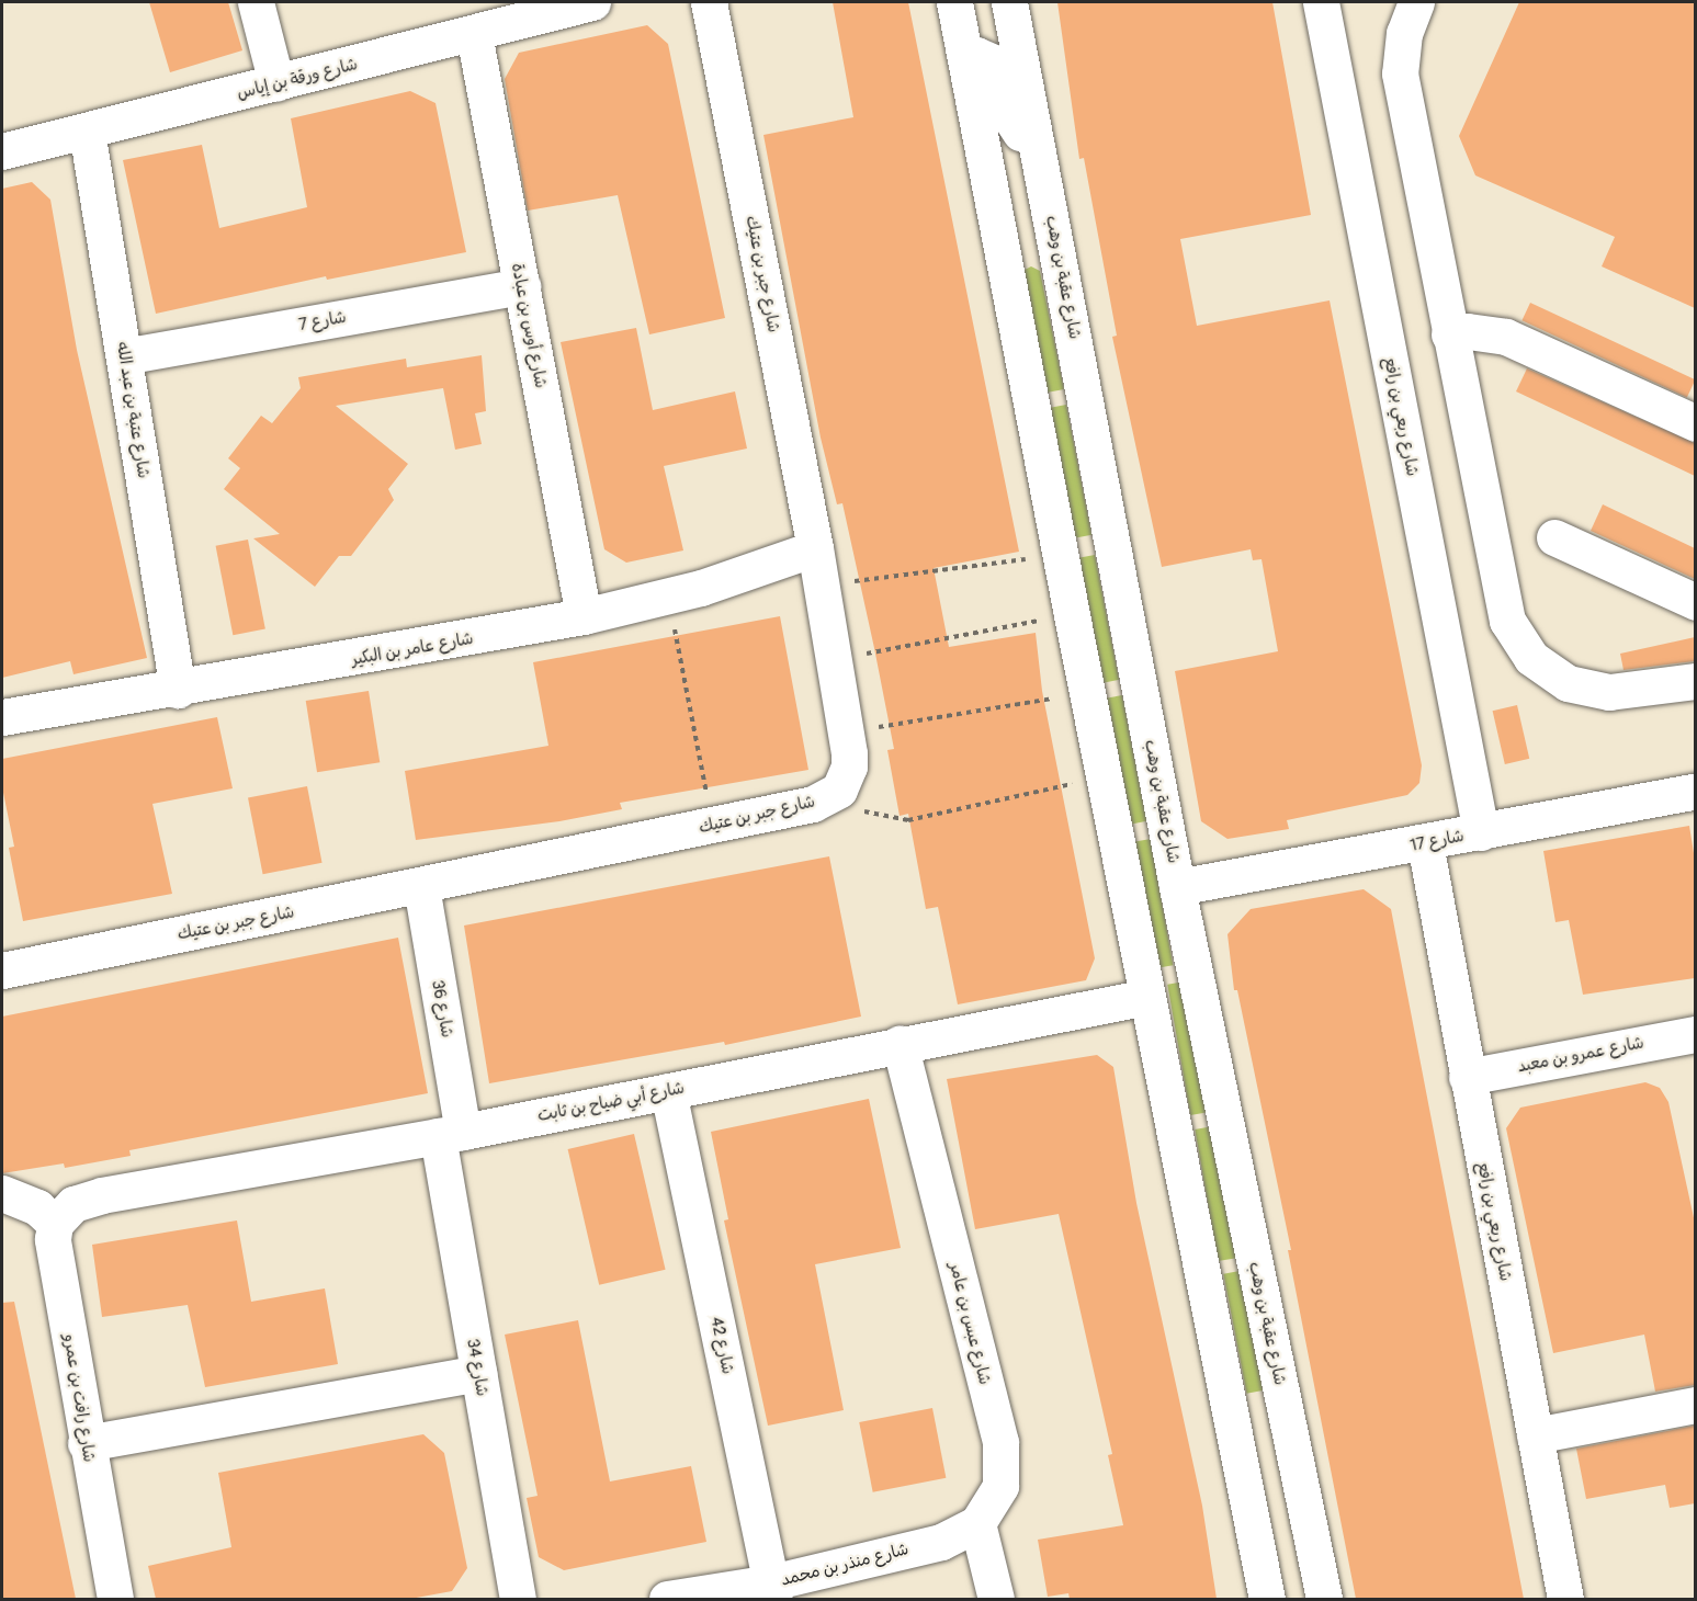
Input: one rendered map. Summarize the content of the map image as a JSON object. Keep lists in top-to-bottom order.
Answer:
{
  "streets": {
    "street": [
      "شارع ورقة بن إياس",
      "شارع جبر بن عتيك",
      "شارع عقبة بن وهب",
      "شارع 7",
      "شارع أوس بن عبادة",
      "شارع عتبة بن عبد الله",
      "شارع ربعي بن رافع",
      "شارع عامر بن البكير",
      "شارع 17",
      "شارع 36",
      "شارع عمرو بن معبد",
      "شارع أبي ضياح بن ثابت",
      "شارع عبس بن عامر",
      "شارع 42",
      "شارع 34",
      "شارع رافت بن عمرو",
      "شارع منذر بن محمد"
    ]
  },
  "crossings": [
    ["شارع ورقة بن إياس", "شارع أوس بن عبادة"],
    ["شارع ورقة بن إياس", "شارع عتبة بن عبد الله"],
    ["شارع جبر بن عتيك", "شارع عامر بن البكير"],
    ["شارع جبر بن عتيك", "شارع 36"],
    ["شارع عقبة بن وهب", "شارع 17"],
    ["شارع 7", "شارع أوس بن عبادة"],
    ["شارع 7", "شارع عتبة بن عبد الله"],
    ["شارع أوس بن عبادة", "شارع عامر بن البكير"],
    ["شارع عتبة بن عبد الله", "شارع عامر بن البكير"],
    ["شارع ربعي بن رافع", "شارع 17"],
    ["شارع ربعي بن رافع", "شارع عمرو بن معبد"],
    ["شارع 36", "شارع أبي ضياح بن ثابت"],
    ["شارع 36", "شارع 34"],
    ["شارع أبي ضياح بن ثابت", "شارع عبس بن عامر"],
    ["شارع أبي ضياح بن ثابت", "شارع 42"],
    ["شارع أبي ضياح بن ثابت", "شارع 34"],
    ["شارع أبي ضياح بن ثابت", "شارع رافت بن عمرو"],
    ["شارع عبس بن عامر", "شارع منذر بن محمد"],
    ["شارع 42", "شارع منذر بن محمد"]
  ]
}
